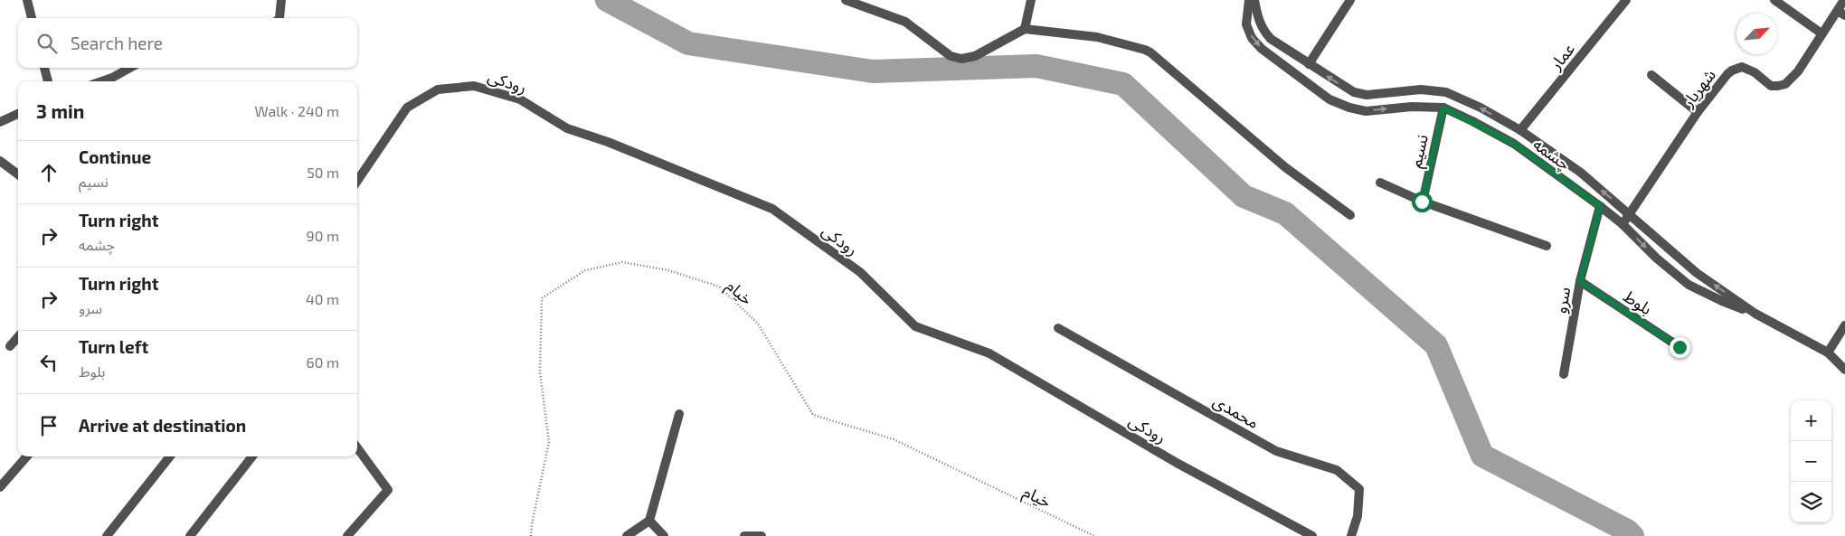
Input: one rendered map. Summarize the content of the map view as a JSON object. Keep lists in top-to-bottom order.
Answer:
{
  "streets": {
    "street": [
      "عمار",
      "رودکی",
      "شهریار",
      "نسیم",
      "چشمه",
      "سرو",
      "بلوط",
      "محمدی"
    ],
    "path": ["خیام"]
  },
  "crossings": [
    ["عمار", "چشمه"],
    ["شهریار", "چشمه"],
    ["نسیم", "چشمه"],
    ["چشمه", "سرو"],
    ["سرو", "بلوط"]
  ],
  "north": "top right",
  "page": {
    "search": "Search here",
    "heading": ["3 min", "Walk · 240 m"],
    "list": [
      ["Continue", "نسیم", "50 m"],
      ["Turn right", "چشمه", "90 m"],
      ["Turn right", "سرو", "40 m"],
      ["Turn left", "بلوط", "60 m"],
      "Arrive at destination"
    ],
    "map_buttons": ["+", "−"]
  }
}
